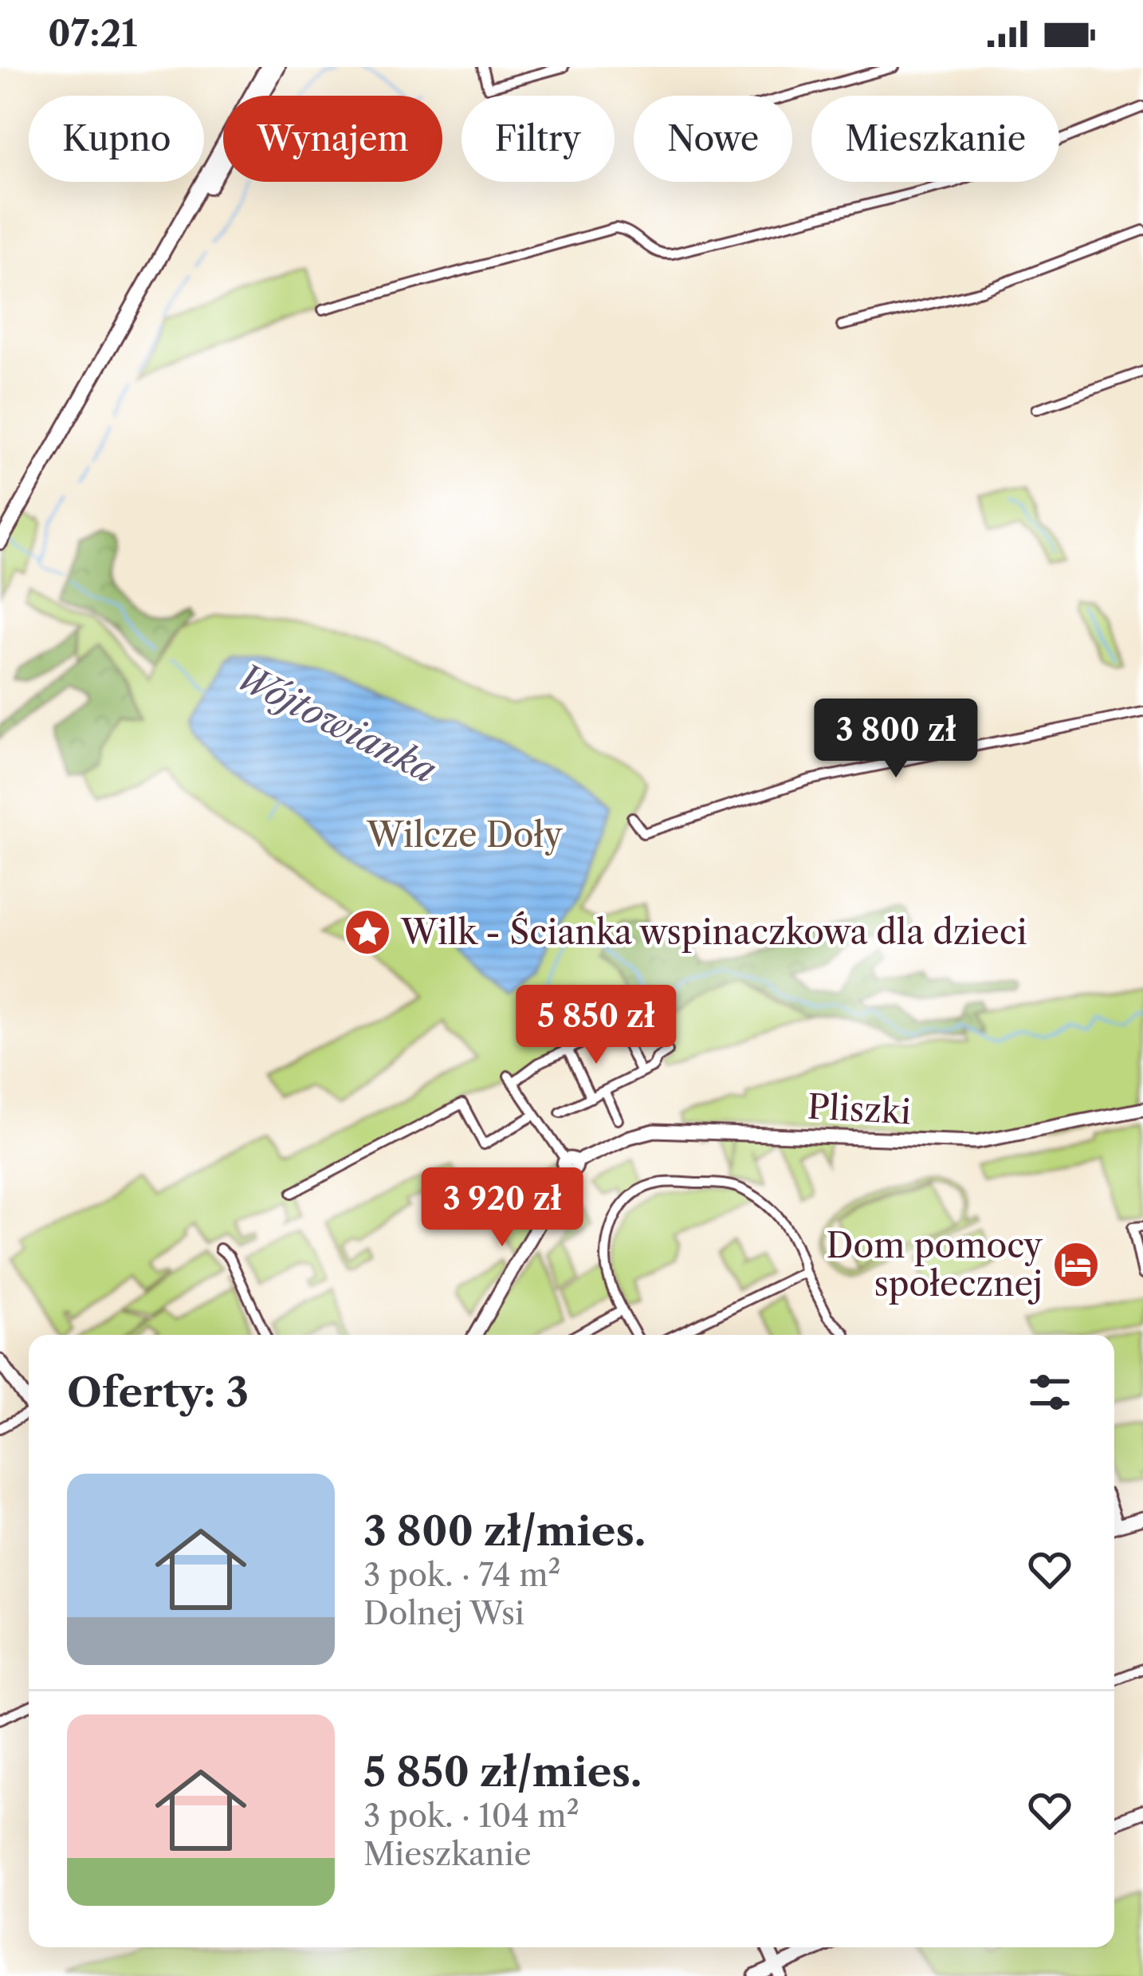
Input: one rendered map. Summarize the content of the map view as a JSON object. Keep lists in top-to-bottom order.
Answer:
{
  "streets": {
    "street": ["Pliszki"]
  },
  "water": ["Wójtowianka"],
  "parks": ["Wilcze Doły"],
  "places": {
    "place": ["Wilk - Ścianka wspinaczkowa dla dzieci"],
    "hotel": ["Dom pomocy społecznej"]
  },
  "page": {
    "status": "07:21",
    "chip": [
      "Kupno",
      "Wynajem",
      "Filtry",
      "Nowe",
      "Mieszkanie"
    ],
    "price": ["3 800 zł", "5 850 zł", "3 920 zł"],
    "heading": "Oferty: 3",
    "list": [
      {
        "name": "3 800 zł/mies.",
        "note": "3 pok. · 74 m² · Dolnej Wsi"
      },
      {
        "name": "5 850 zł/mies.",
        "note": "3 pok. · 104 m² · Mieszkanie"
      }
    ]
  }
}
